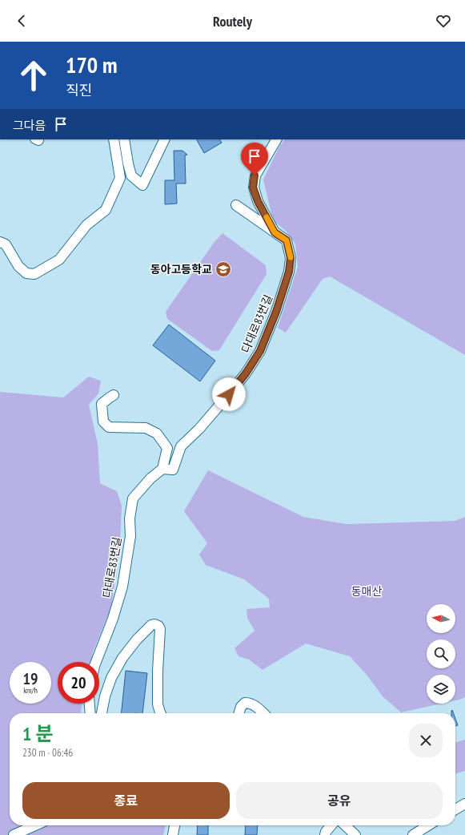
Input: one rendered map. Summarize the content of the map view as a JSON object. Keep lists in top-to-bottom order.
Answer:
{
  "streets": {
    "street": ["다대로83번길"]
  },
  "parks": ["동매산"],
  "places": {
    "school or university": ["동아고등학교"]
  },
  "north": "left",
  "page": {
    "header": "Routely",
    "turn": ["170 m", "직진"],
    "then": "그다음",
    "speed": "19 km/h",
    "limit": "20",
    "heading": ["1 분", "230 m · 06:46"],
    "buttons": ["종료", "공유"]
  }
}
